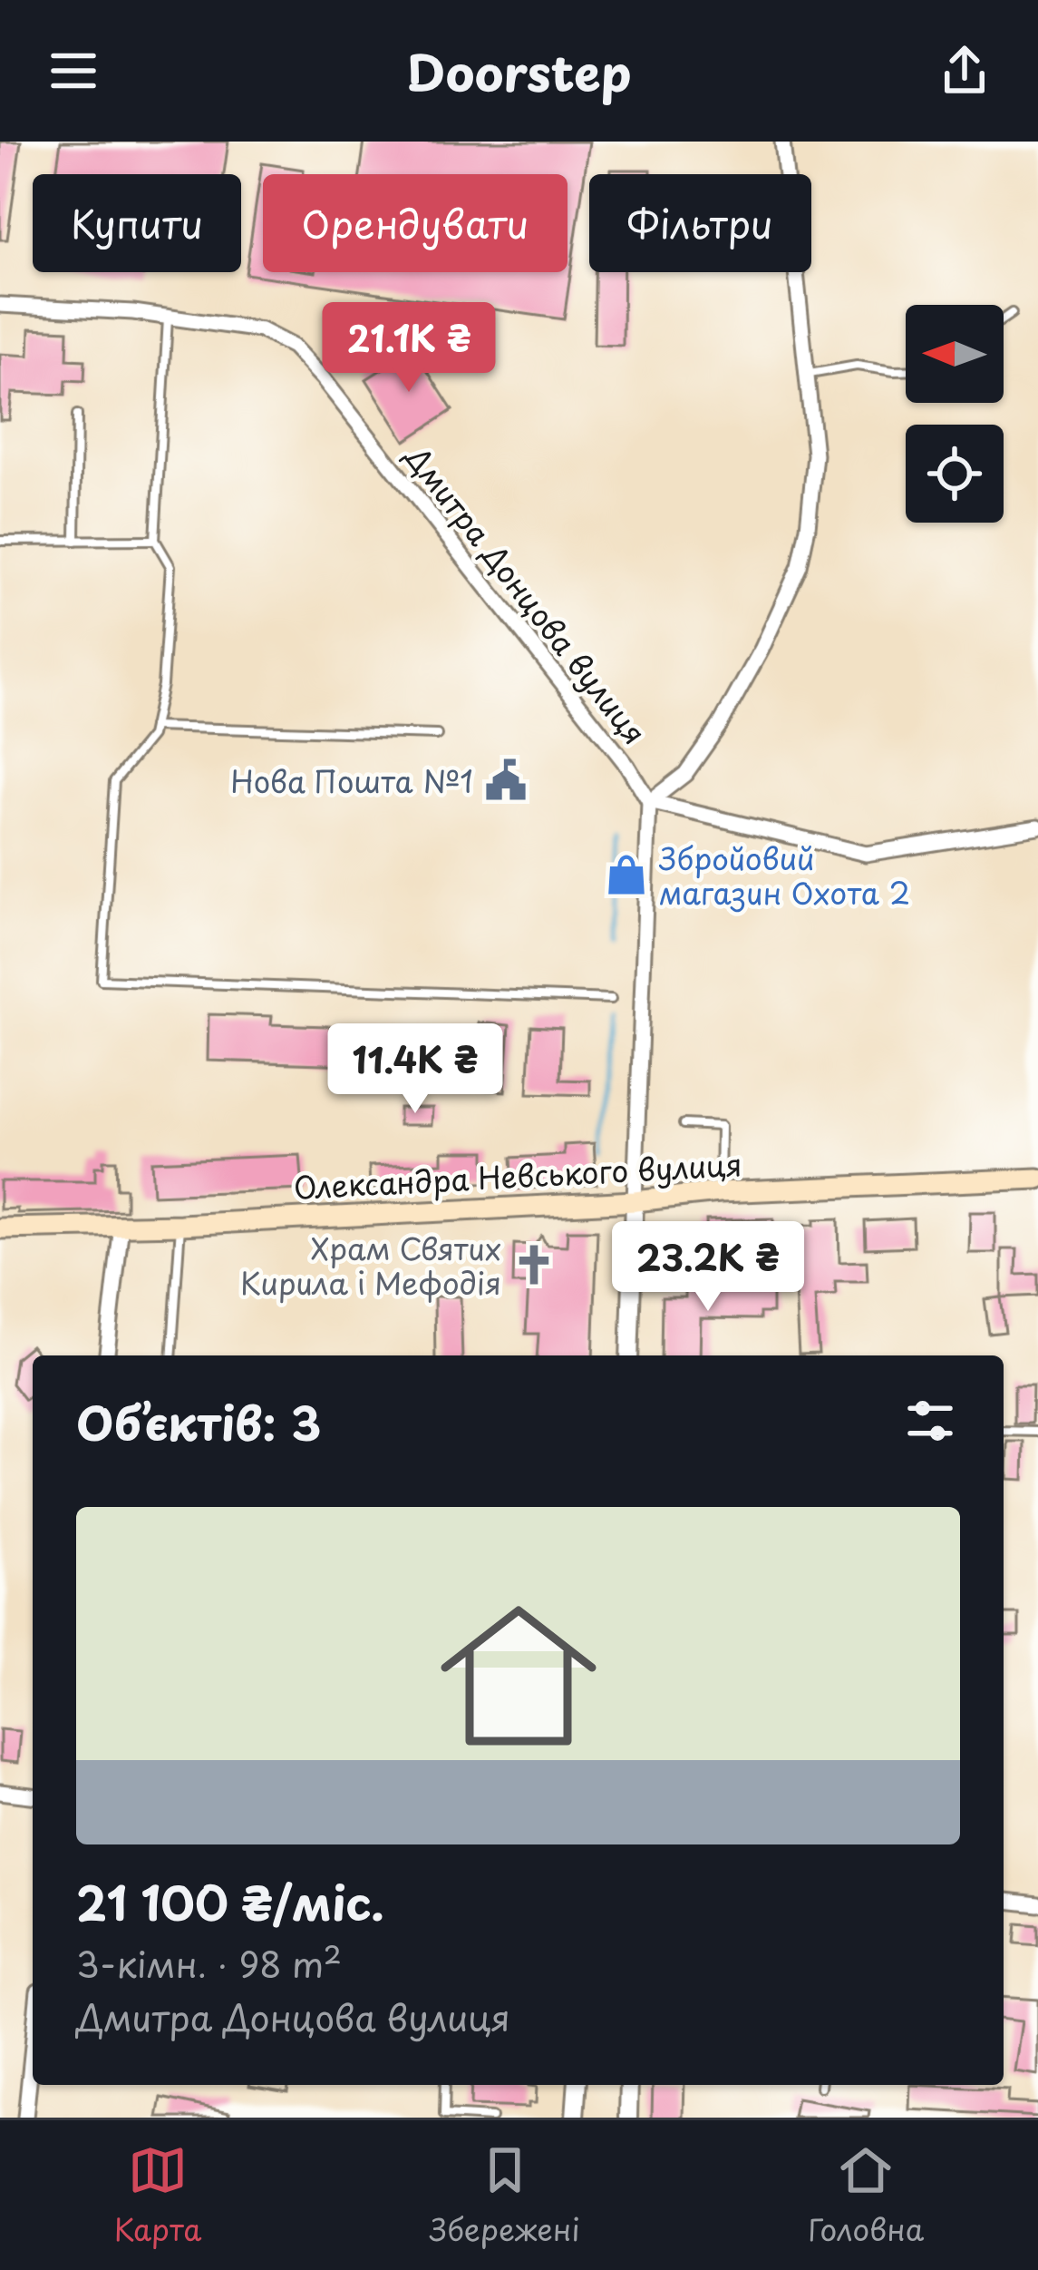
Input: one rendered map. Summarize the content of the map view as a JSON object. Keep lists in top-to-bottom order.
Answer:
{
  "streets": {
    "main road": ["Олександра Невського вулиця"],
    "street": ["Дмитра Донцова вулиця"]
  },
  "places": {
    "public building": ["Нова Пошта №1"],
    "shop": ["Збройовий магазин Охота 2"],
    "church": ["Храм Святих Кирила і Мефодія"]
  },
  "north": "left",
  "page": {
    "header": "Doorstep",
    "chip": ["Купити", "Орендувати", "Фільтри"],
    "price": ["21.1K ₴", "11.4K ₴", "23.2K ₴"],
    "heading": "Об’єктів: 3",
    "list": [
      {
        "name": "21 100 ₴/міс.",
        "note": "3-кімн. · 98 m² · Дмитра Донцова вулиця"
      }
    ],
    "tabs": ["Карта", "Збережені", "Головна"]
  }
}
